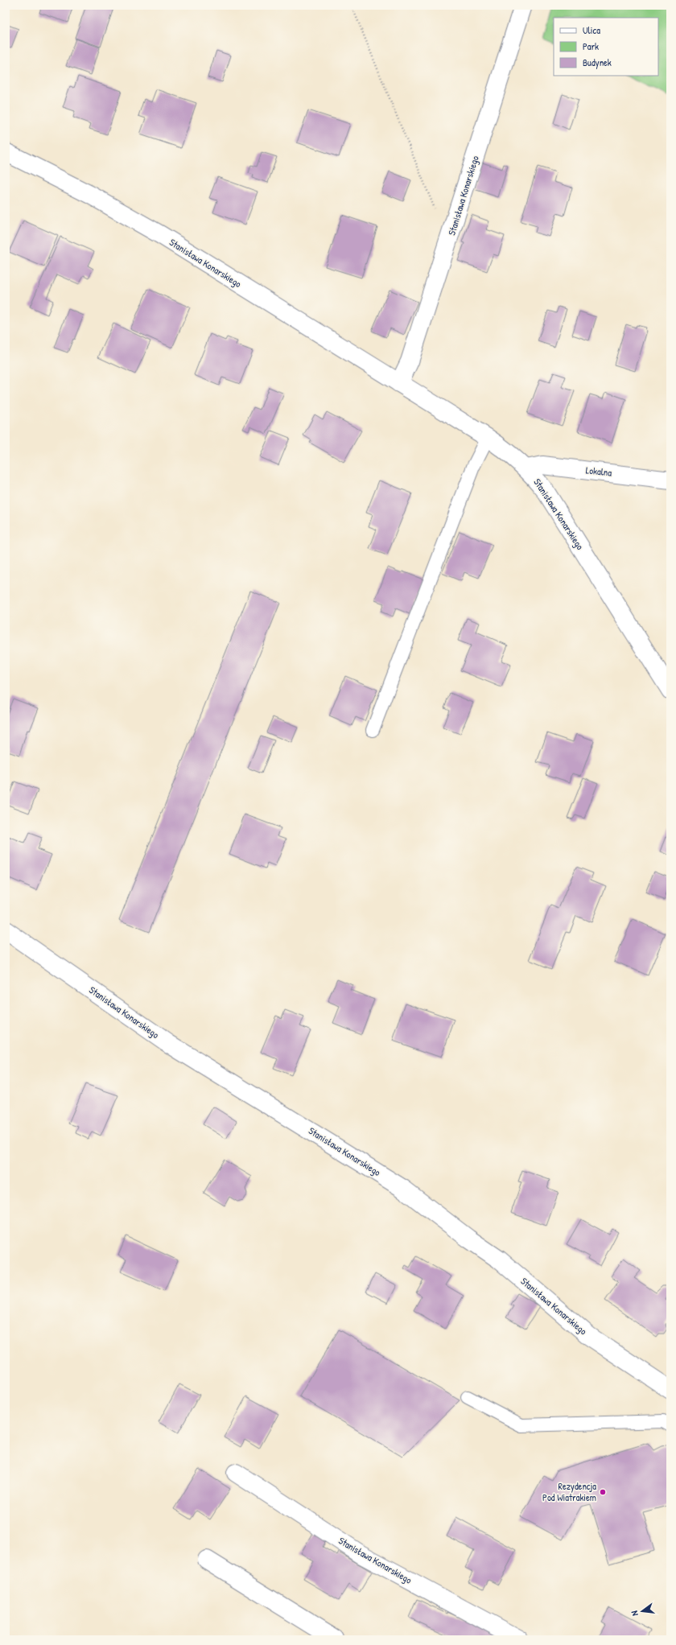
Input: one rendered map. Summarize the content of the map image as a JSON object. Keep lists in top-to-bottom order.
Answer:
{
  "streets": {
    "street": ["Stanisława Konarskiego", "Lokalna"]
  },
  "crossings": [
    ["Stanisława Konarskiego", "Lokalna"]
  ],
  "places": ["Rezydencja Pod Wiatrakiem"],
  "legend": ["Ulica", "Park", "Budynek"],
  "north": "left"
}
